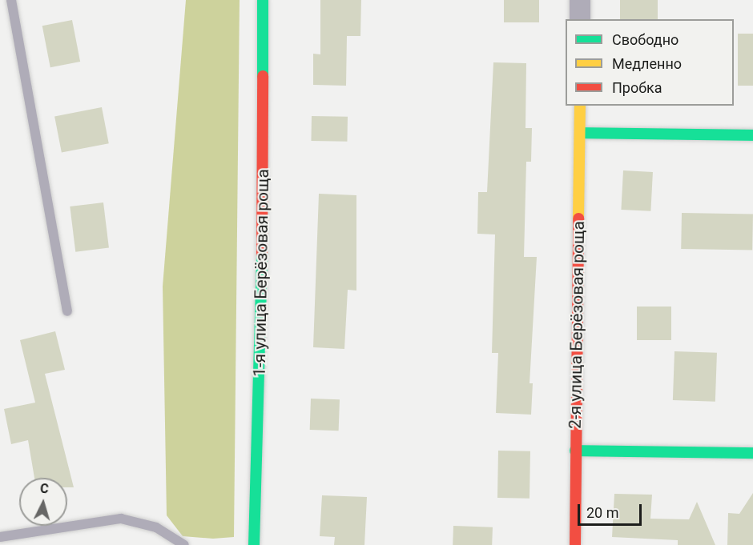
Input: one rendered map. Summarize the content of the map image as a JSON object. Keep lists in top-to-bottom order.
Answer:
{
  "streets": {
    "street": ["1-я улица Берёзовая роща", "2-я улица Берёзовая роща"]
  },
  "legend": ["Свободно", "Медленно", "Пробка"],
  "scale_bar": "20 m",
  "north": "top"
}
